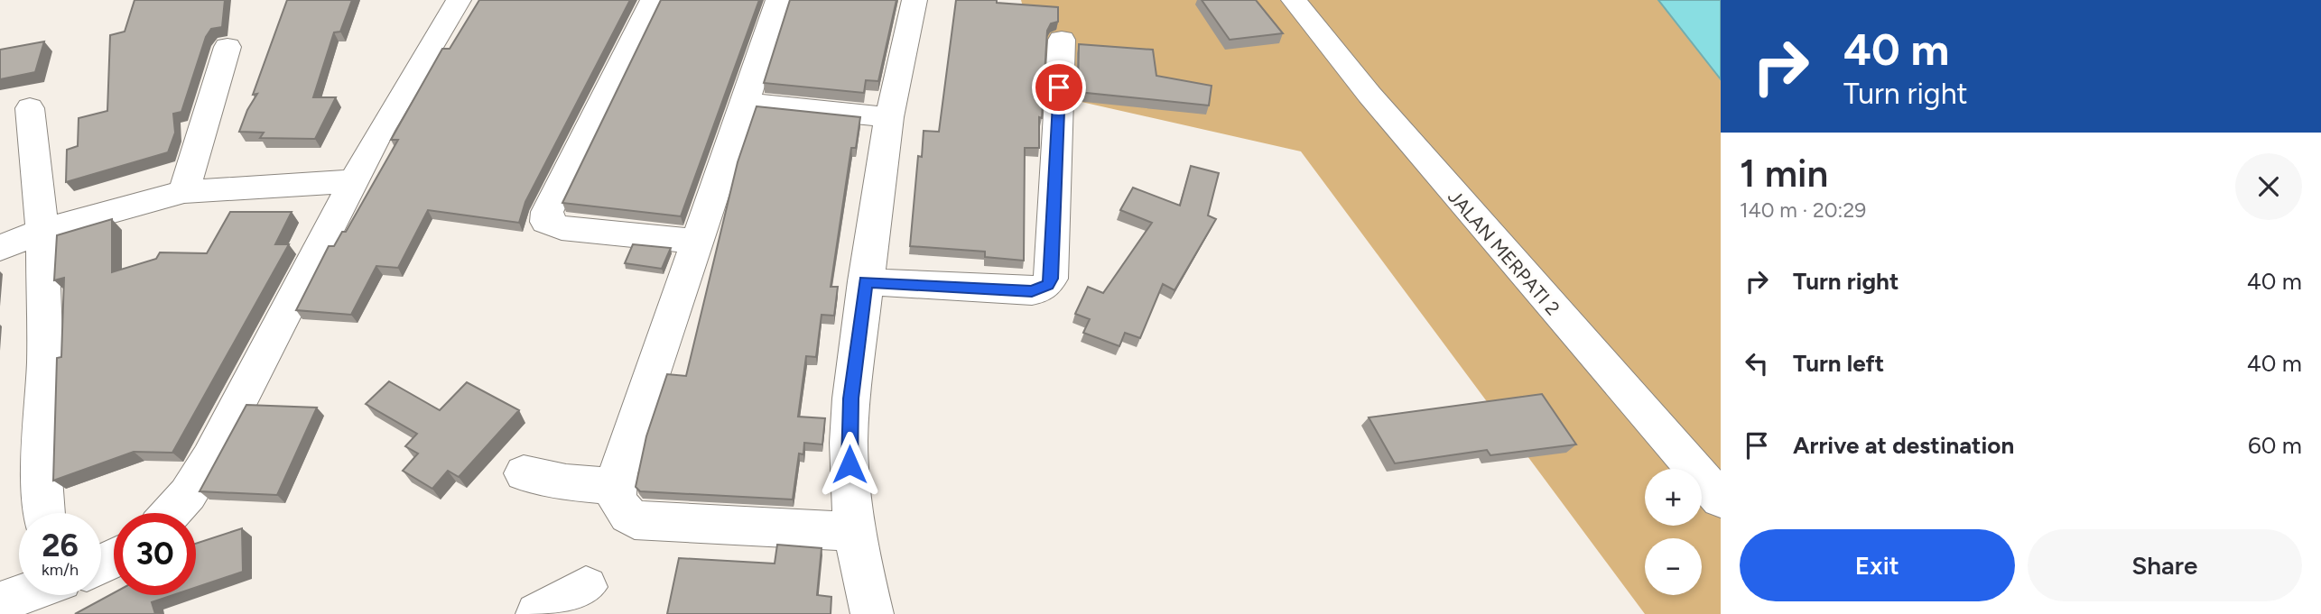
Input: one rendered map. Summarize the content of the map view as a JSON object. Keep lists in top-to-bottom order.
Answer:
{
  "streets": {
    "street": ["JALAN MERPATI 2"]
  },
  "page": {
    "turn": ["40 m", "Turn right"],
    "heading": ["1 min", "140 m · 20:29"],
    "list": [
      {
        "name": "Turn right",
        "value": "40 m"
      },
      {
        "name": "Turn left",
        "value": "40 m"
      },
      {
        "name": "Arrive at destination",
        "value": "60 m"
      }
    ],
    "map_buttons": ["+", "−"],
    "speed": "26 km/h",
    "limit": "30",
    "buttons": ["Exit", "Share"]
  }
}
